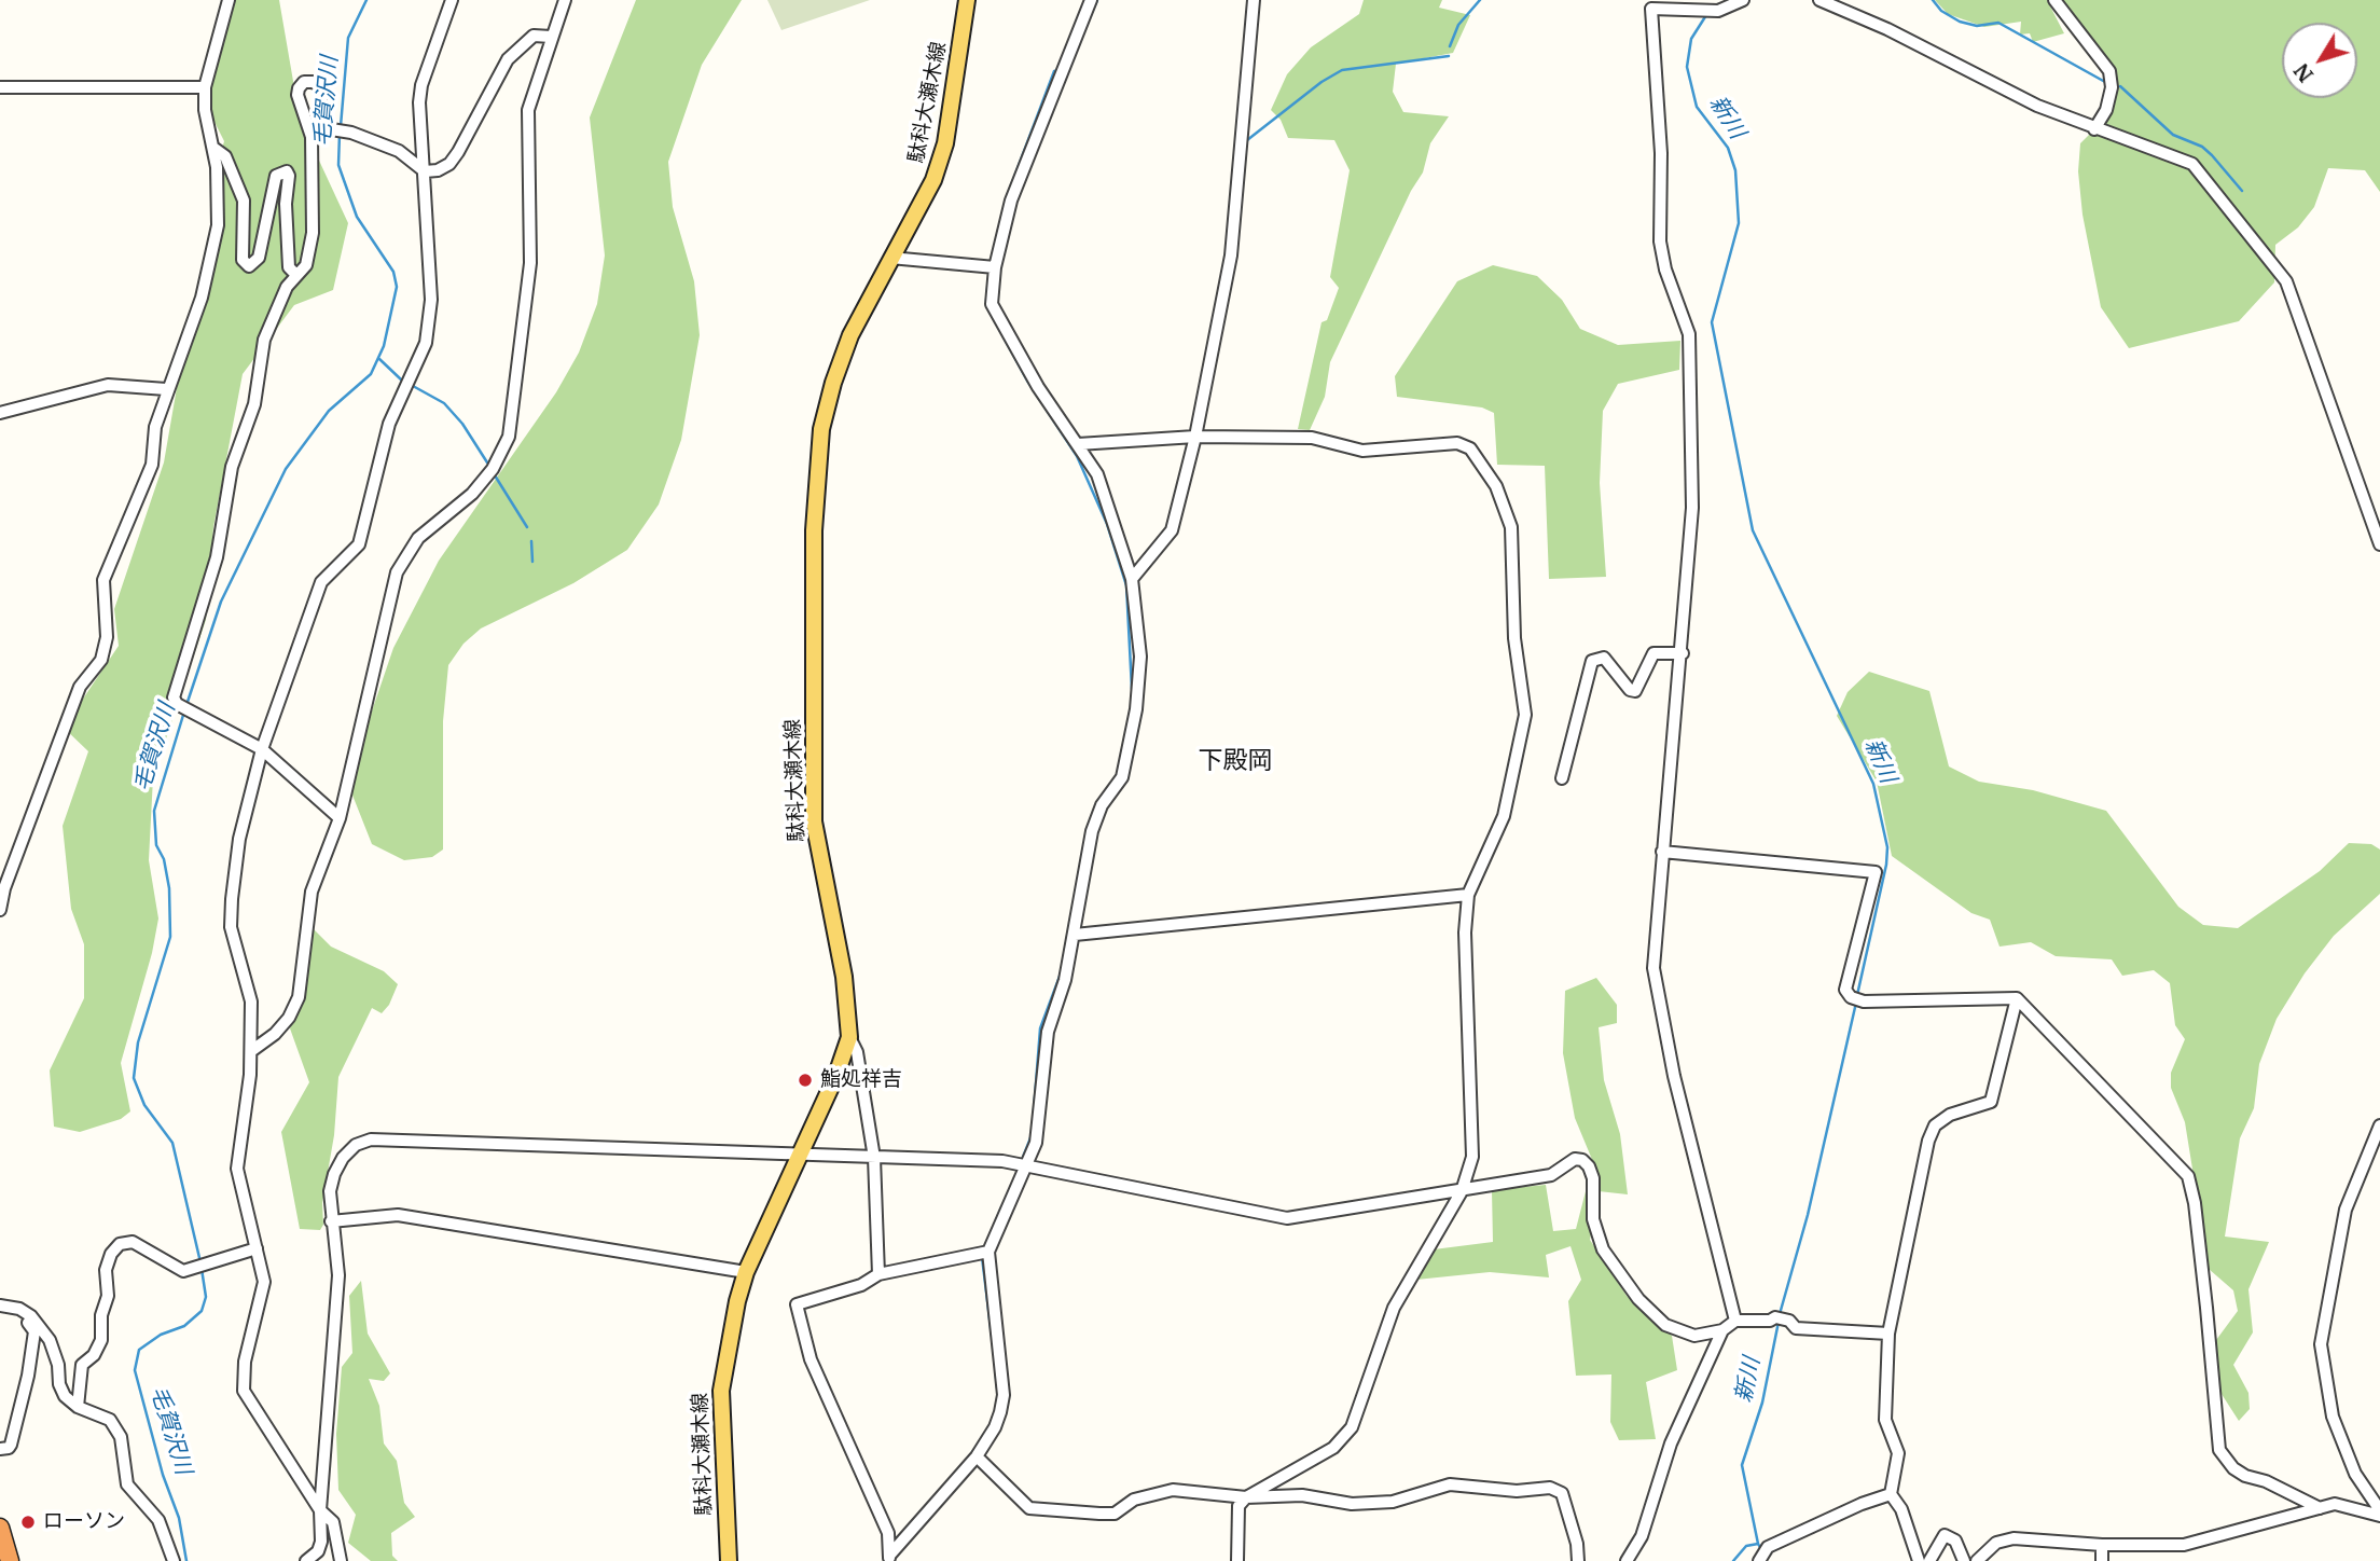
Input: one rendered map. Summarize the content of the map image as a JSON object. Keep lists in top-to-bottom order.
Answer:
{
  "streets": {
    "main road": ["駄科大瀬木線"]
  },
  "districts": ["下殿岡"],
  "water": ["毛賀沢川", "新川"],
  "places": ["鮨処祥吉", "ローソン"],
  "north": "bottom left"
}
